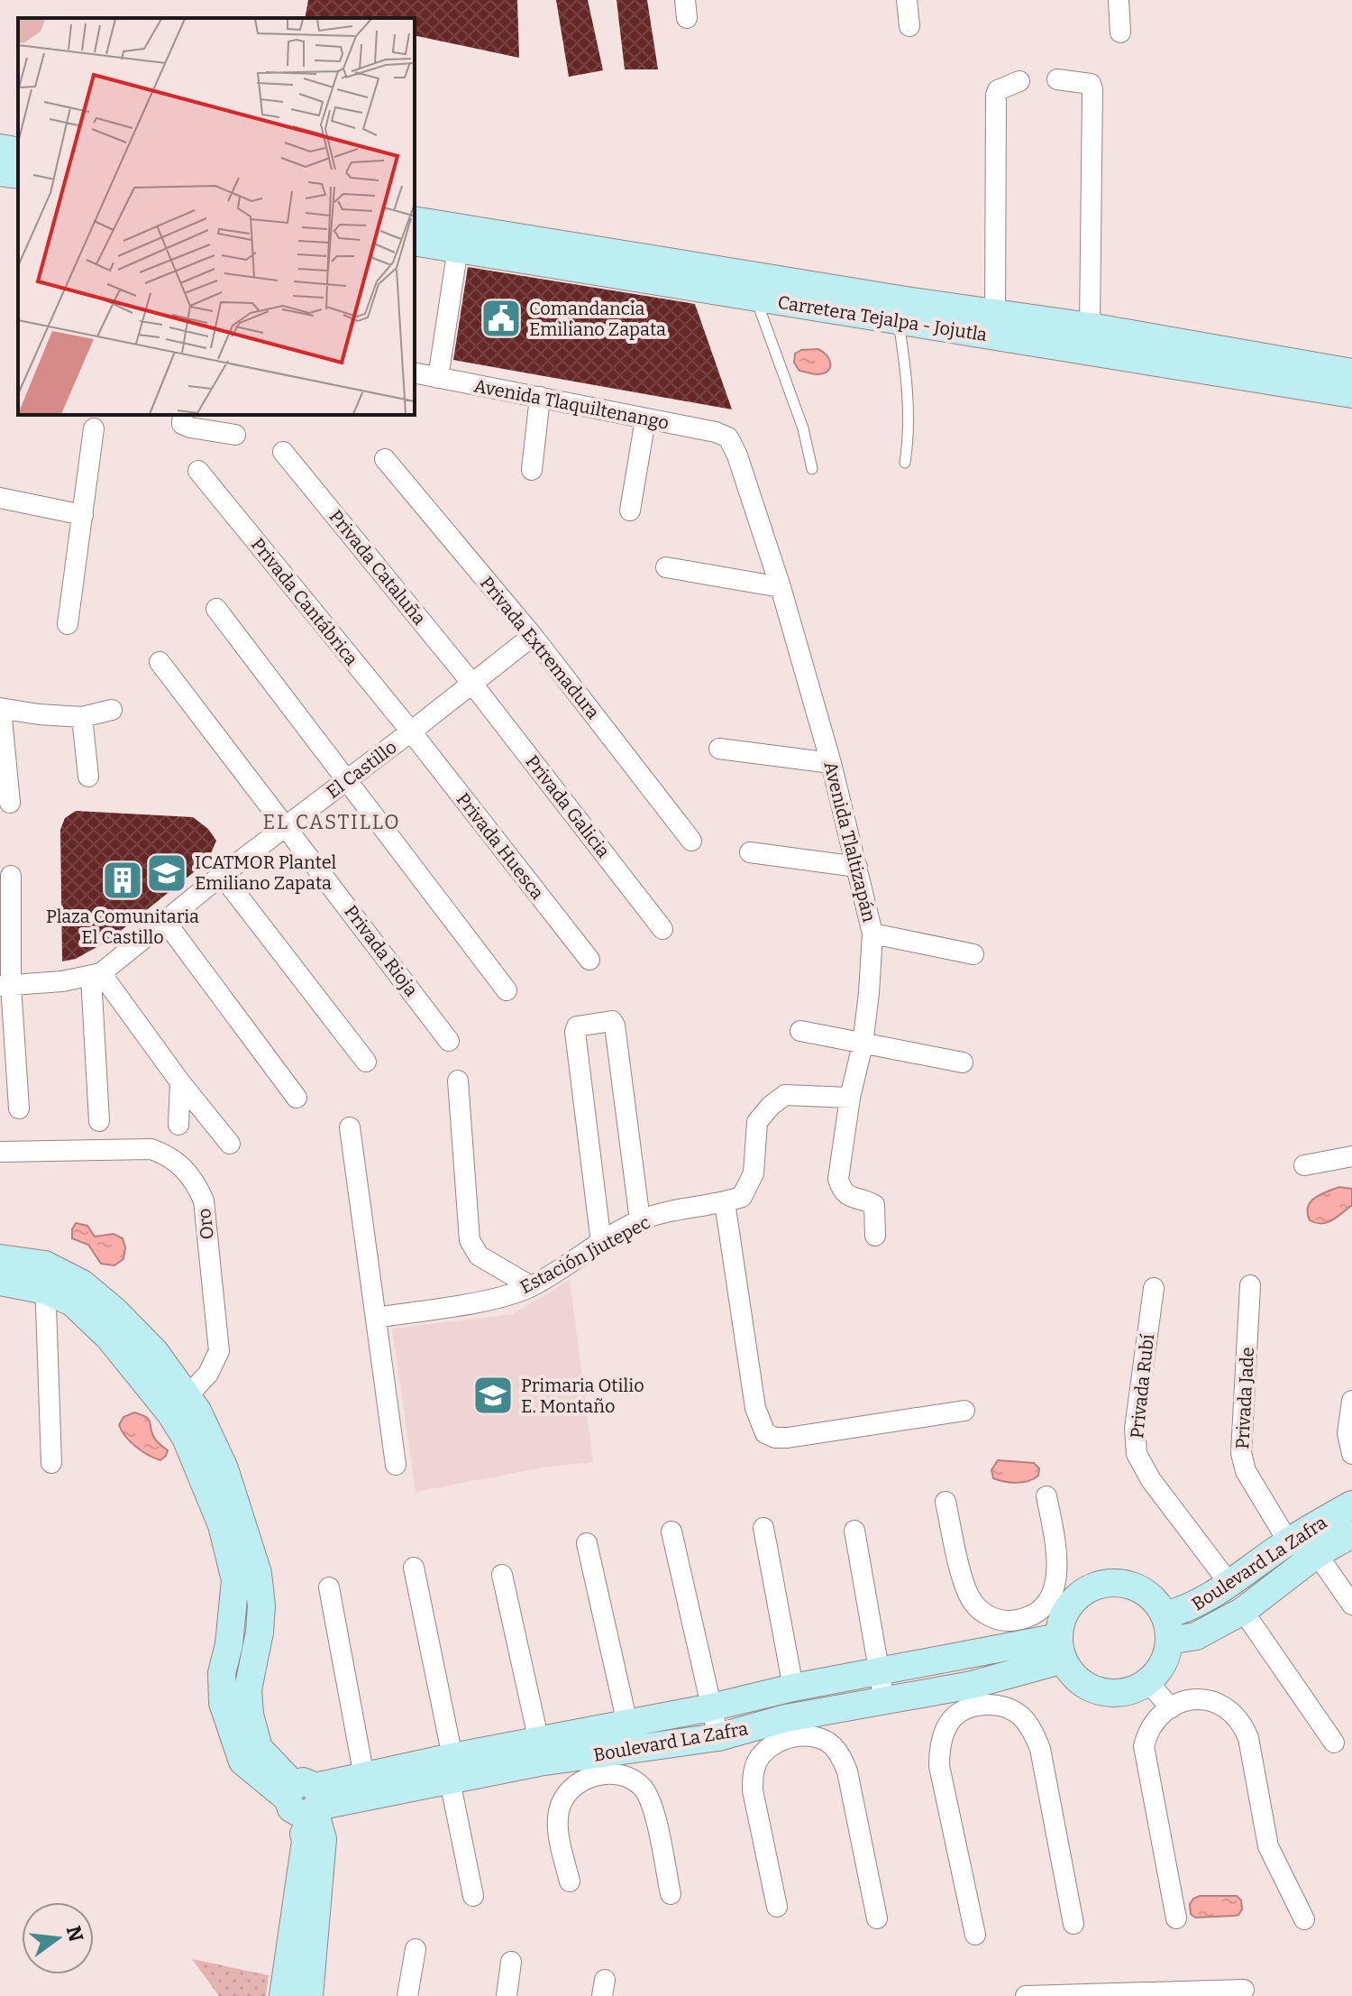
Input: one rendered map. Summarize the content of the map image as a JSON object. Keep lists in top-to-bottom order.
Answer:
{
  "streets": {
    "street": [
      "Carretera Tejalpa - Jojutla",
      "Avenida Tlaquiltenango",
      "Privada Cataluña",
      "Privada Cantábrica",
      "Privada Extremadura",
      "El Castillo",
      "Privada Galicia",
      "Avenida Tlaltizapán",
      "Privada Huesca",
      "Privada Rioja",
      "Oro",
      "Estación Jiutepec",
      "Privada Rubí",
      "Privada Jade",
      "Boulevard La Zafra"
    ]
  },
  "crossings": [
    ["Avenida Tlaquiltenango", "Avenida Tlaltizapán"],
    ["Privada Cataluña", "El Castillo"],
    ["Privada Cataluña", "Privada Galicia"],
    ["Privada Cantábrica", "El Castillo"],
    ["Privada Cantábrica", "Privada Huesca"],
    ["Privada Extremadura", "El Castillo"],
    ["El Castillo", "Privada Galicia"],
    ["El Castillo", "Privada Huesca"],
    ["El Castillo", "Privada Rioja"],
    ["Privada Rubí", "Boulevard La Zafra"],
    ["Privada Jade", "Boulevard La Zafra"]
  ],
  "districts": ["EL CASTILLO"],
  "places": {
    "public building": ["Comandancia Emiliano Zapata"],
    "school or university": ["ICATMOR Plantel Emiliano Zapata", "Primaria Otilio E. Montaño"],
    "building": ["Plaza Comunitaria El Castillo"]
  },
  "north": "right"
}
